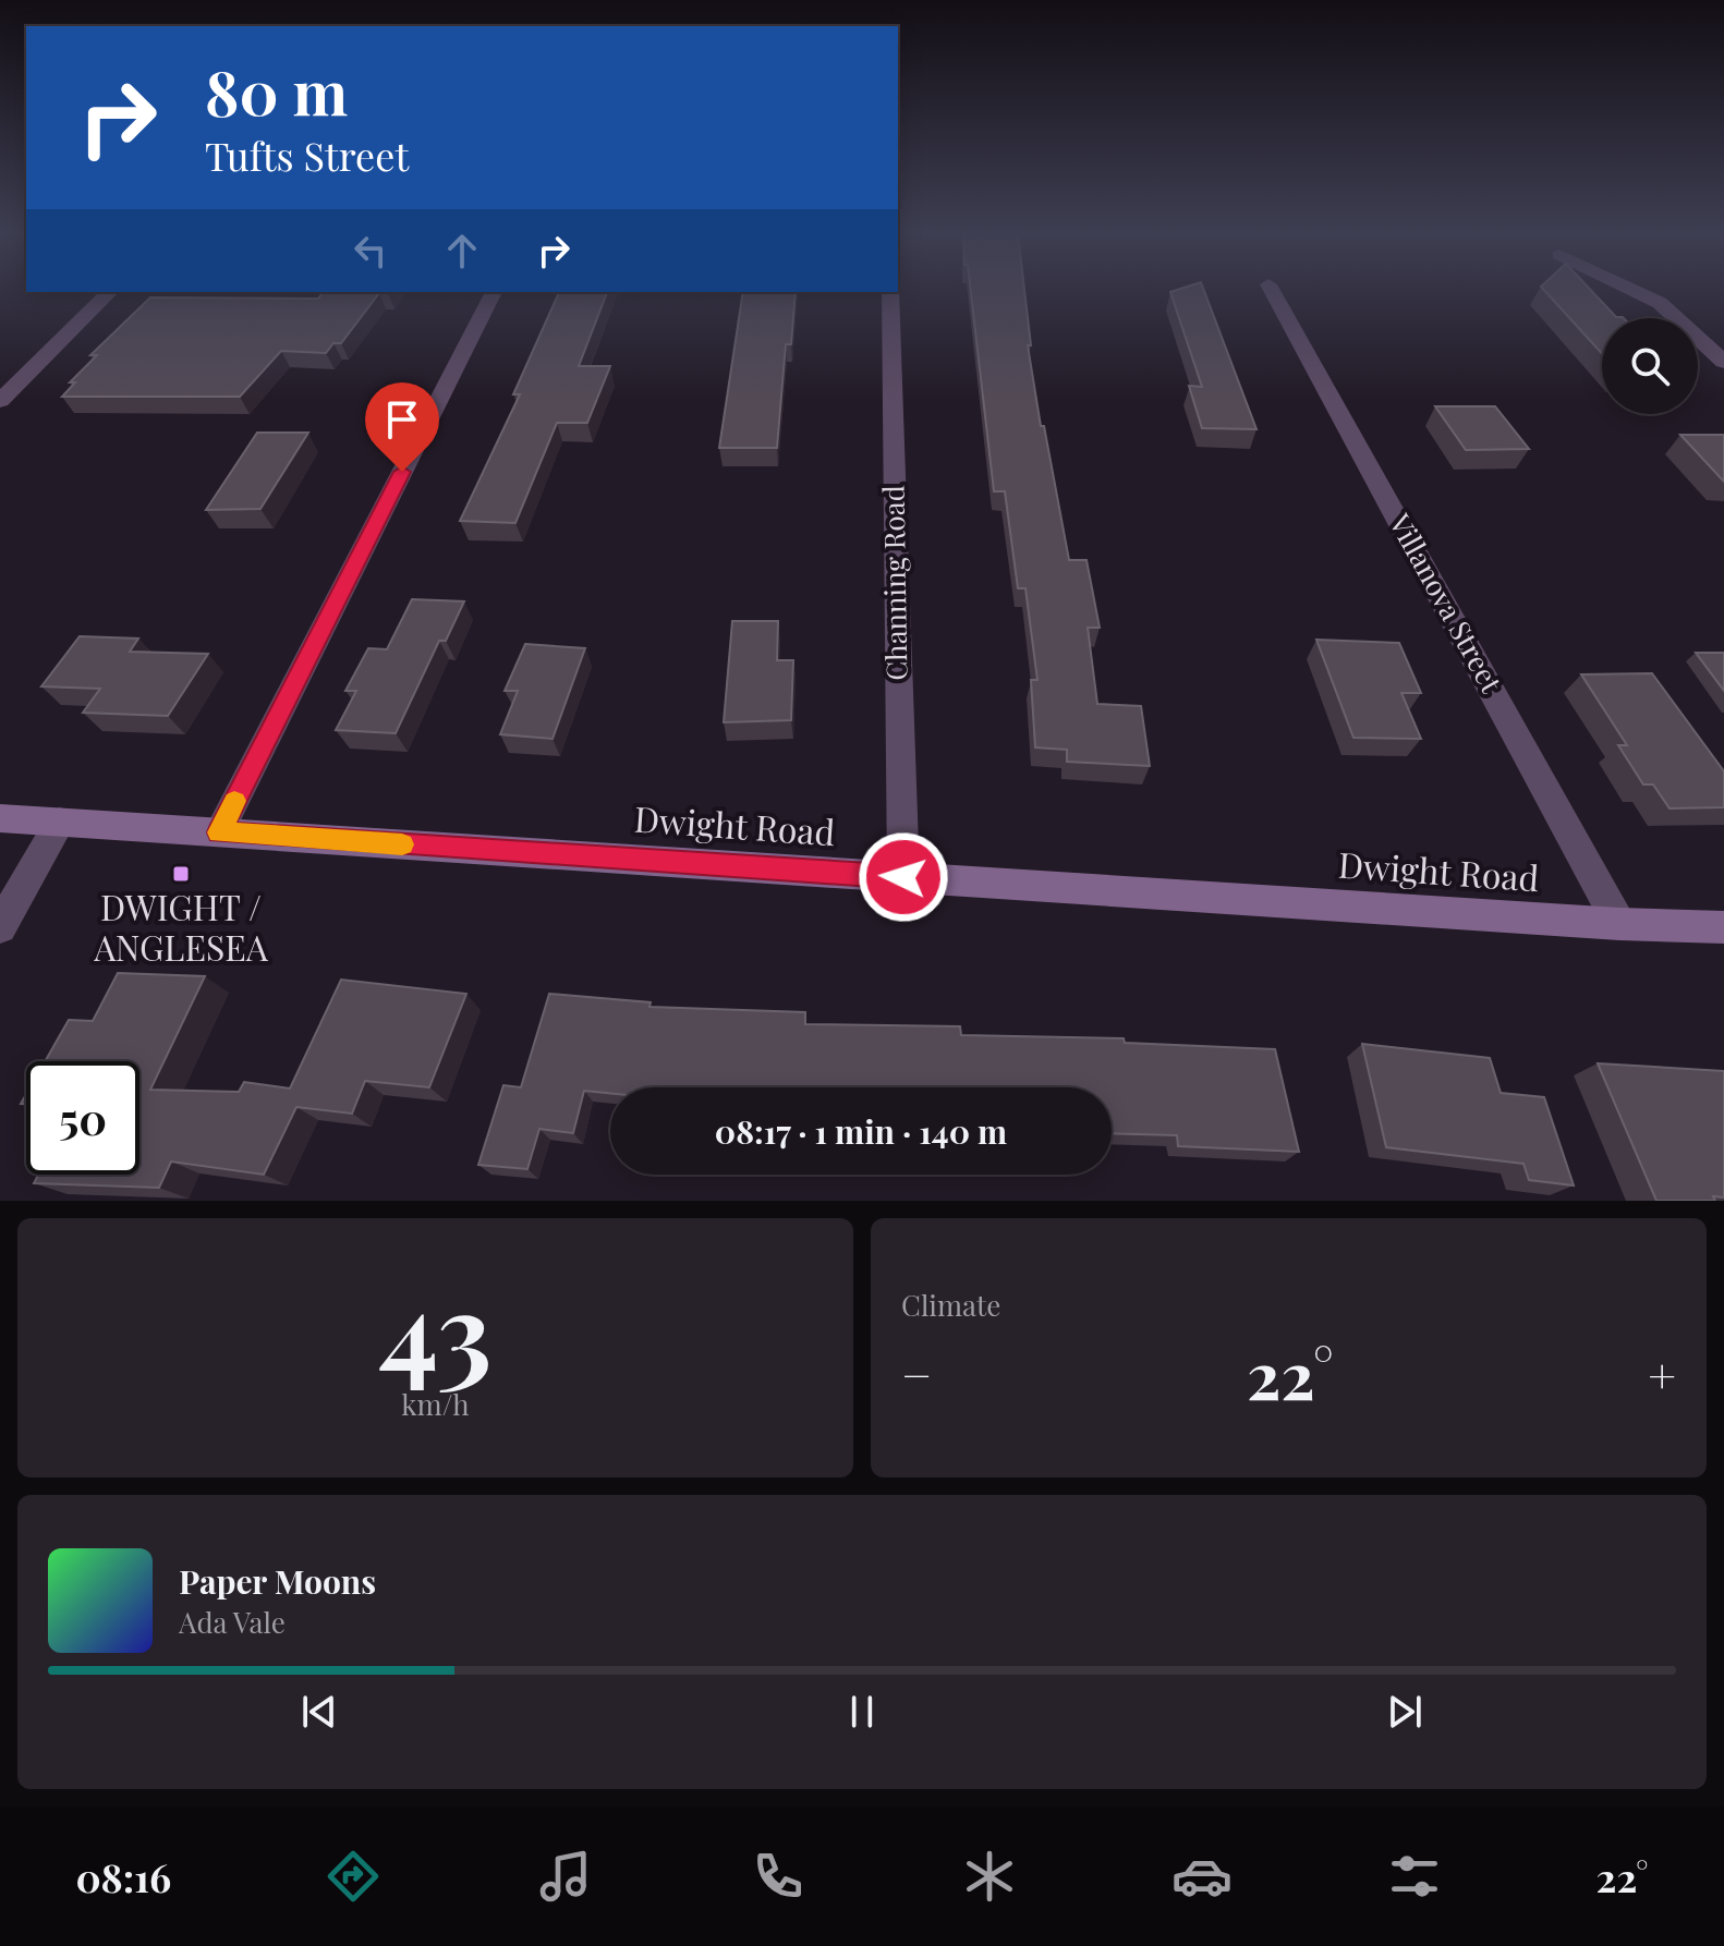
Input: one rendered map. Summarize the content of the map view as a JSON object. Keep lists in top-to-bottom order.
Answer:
{
  "streets": {
    "main road": ["Dwight Road"],
    "street": ["Channing Road", "Villanova Street"]
  },
  "crossings": [
    ["Channing Road", "Dwight Road"],
    ["Villanova Street", "Dwight Road"]
  ],
  "places": {
    "transit": ["DWIGHT / ANGLESEA"]
  },
  "page": {
    "turn": ["80 m", "Tufts Street"],
    "limit": "50",
    "trip": "08:17 · 1 min · 140 m",
    "tile": [
      ["43", "km/h"],
      "Climate"
    ],
    "heat": ["−", "22°", "+"],
    "song": ["Paper Moons", "Ada Vale"],
    "tabs": ["08:16", "22°"]
  }
}
